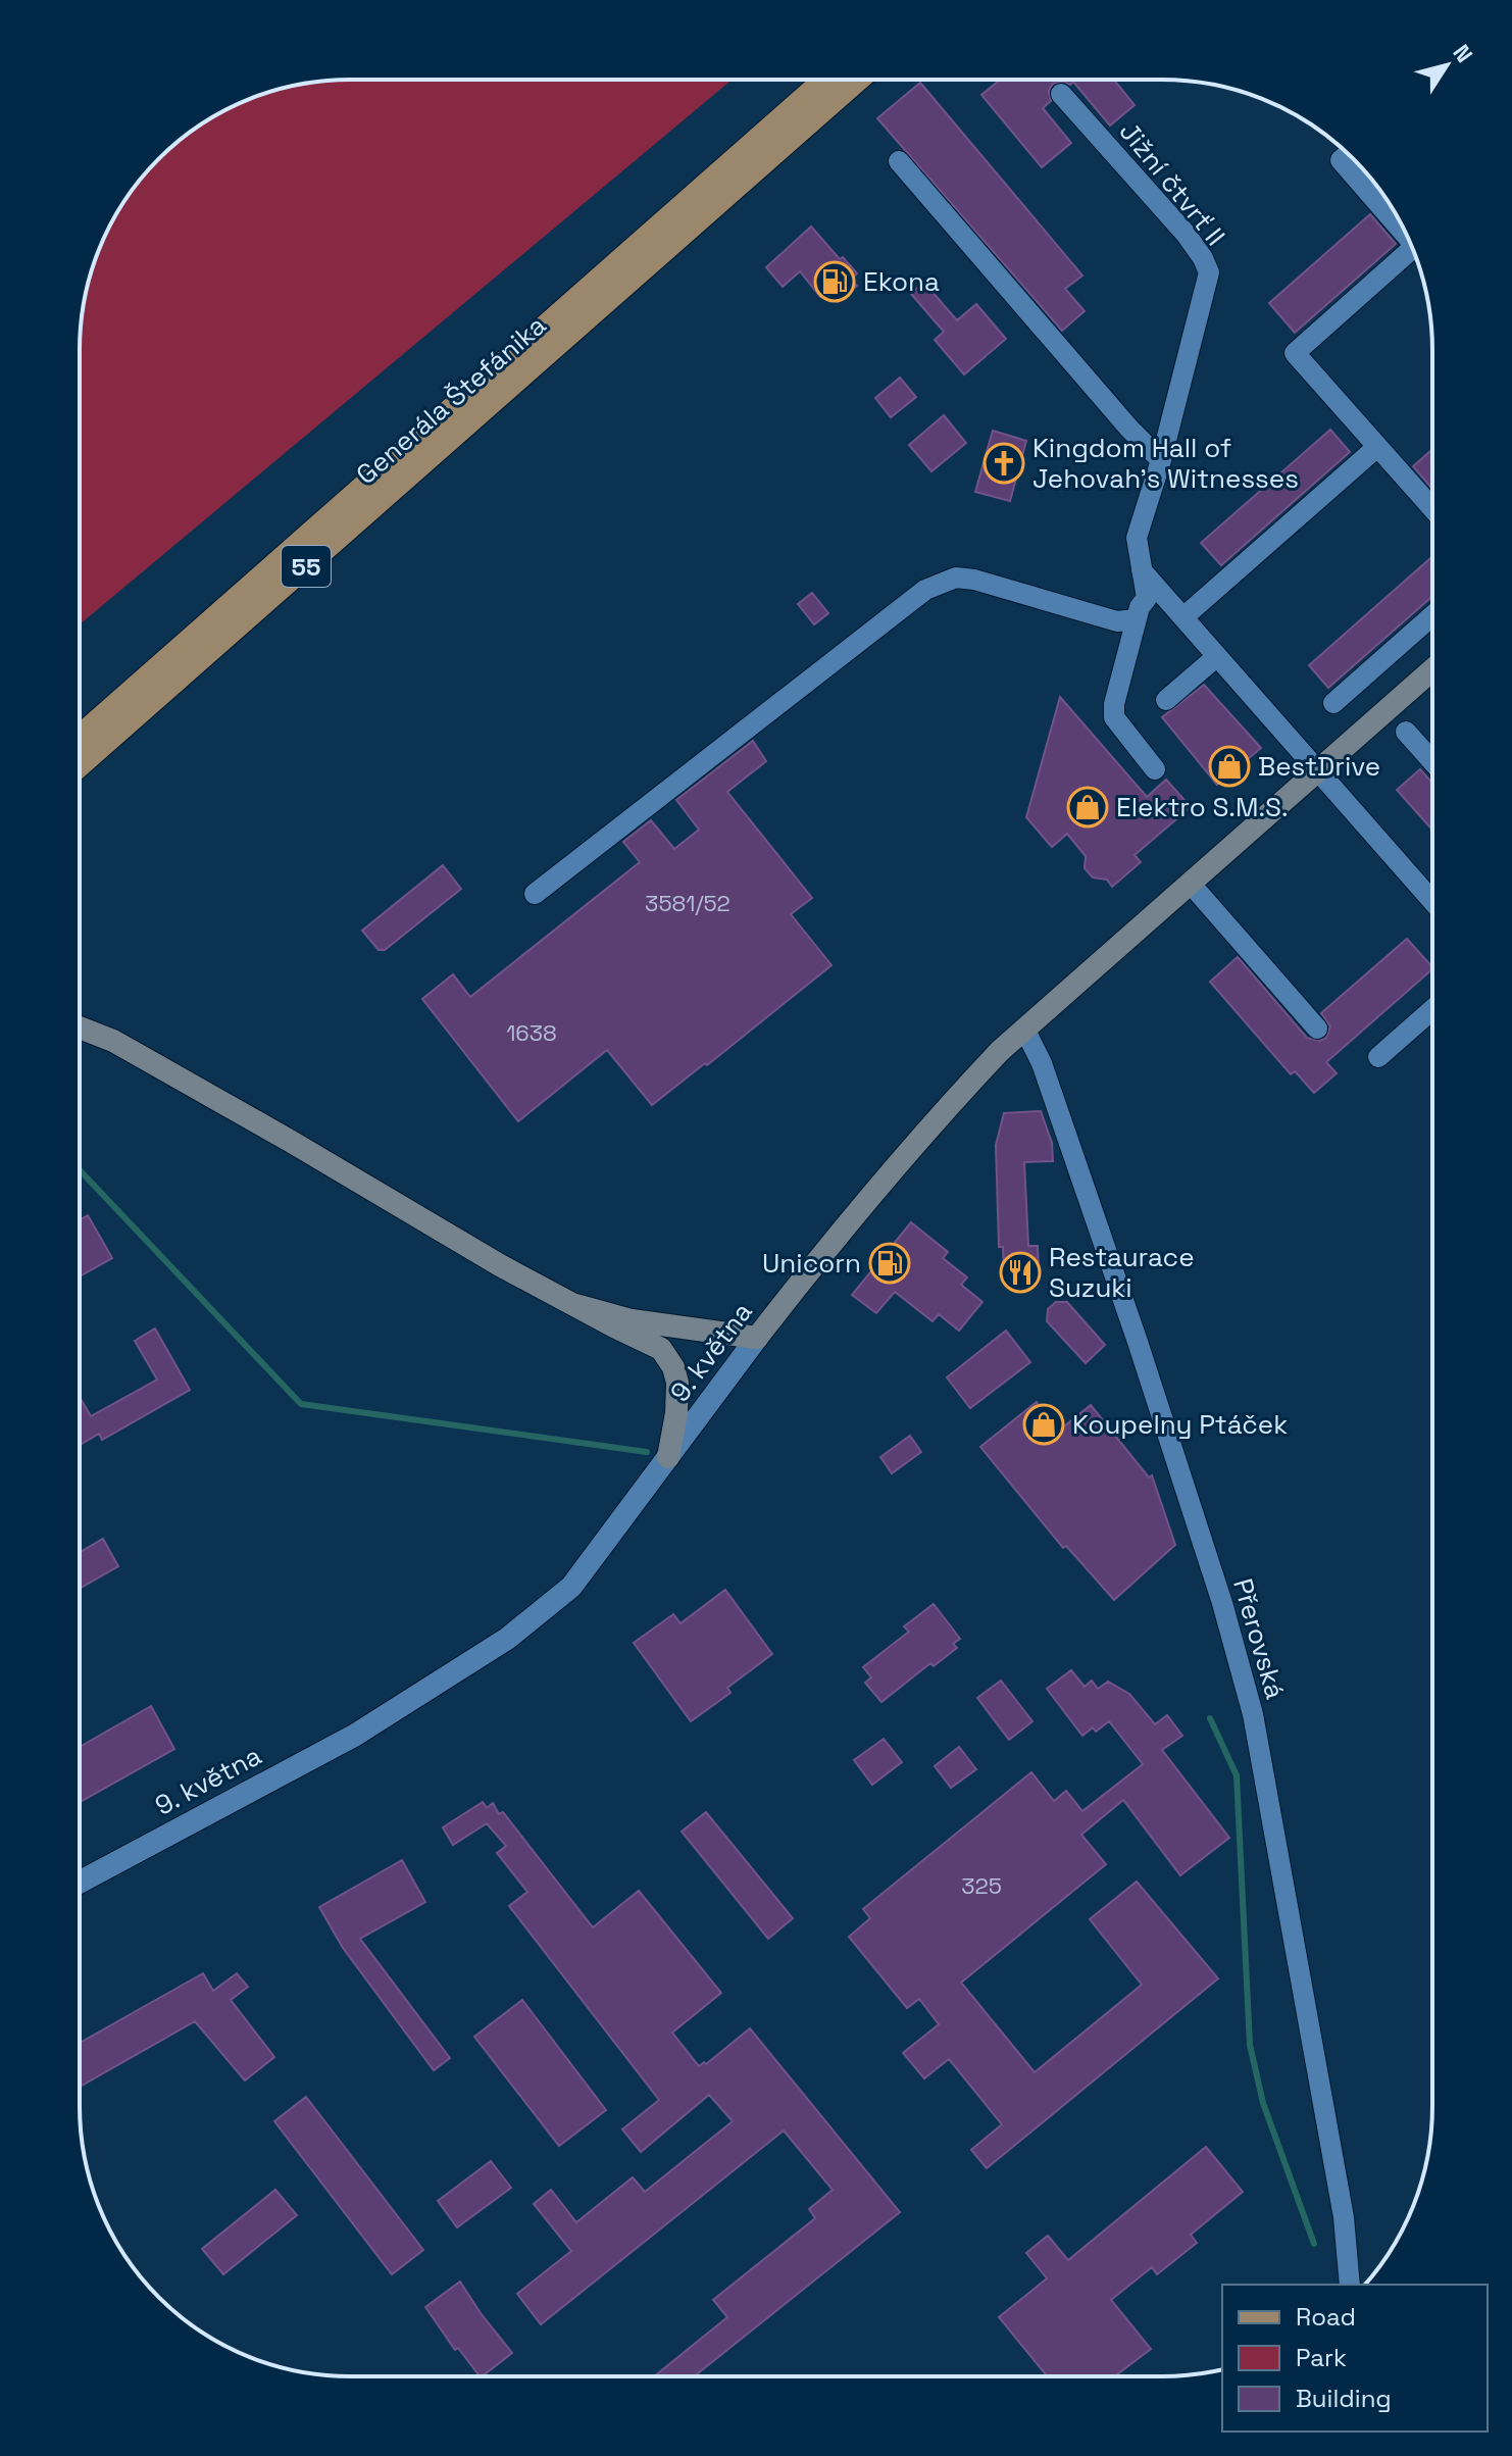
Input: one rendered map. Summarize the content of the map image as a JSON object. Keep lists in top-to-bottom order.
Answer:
{
  "streets": {
    "main road": ["Generála Štefánika", "55", "9. května"],
    "street": ["Jižní čtvrť II", "Přerovská"]
  },
  "crossings": [
    ["9. května", "Přerovská"]
  ],
  "places": {
    "fuel station": ["Ekona", "Unicorn"],
    "church": ["Kingdom Hall of Jehovah's Witnesses"],
    "shop": ["BestDrive", "Elektro S.M.S.", "Koupelny Ptáček"],
    "restaurant": ["Restaurace Suzuki"]
  },
  "house_numbers": ["3581/52", "1638", "325"],
  "legend": ["Road", "Park", "Building"],
  "north": "top right"
}
